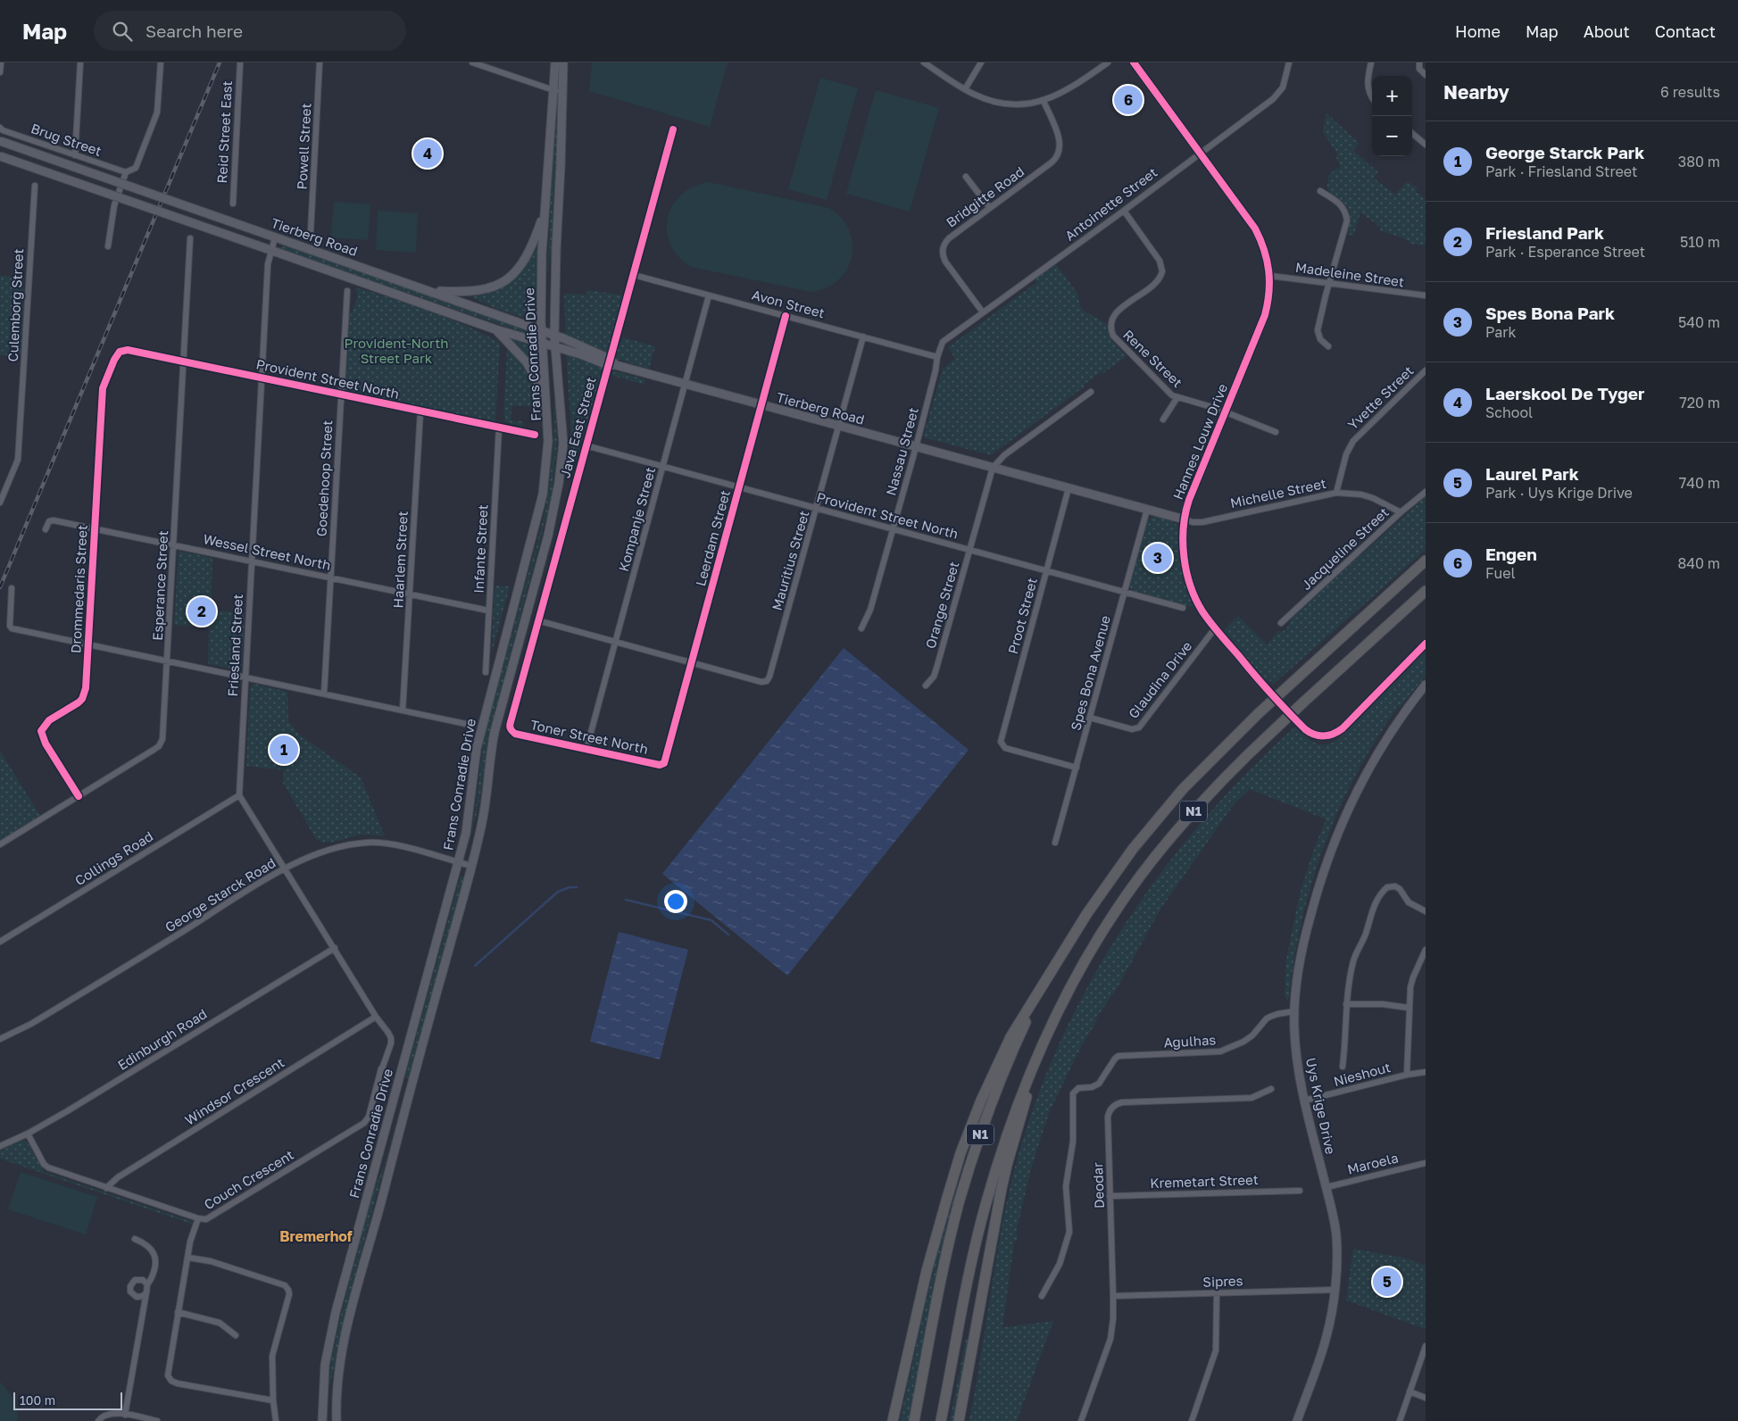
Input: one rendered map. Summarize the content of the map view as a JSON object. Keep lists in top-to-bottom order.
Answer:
{
  "streets": {
    "highway": ["N1"],
    "main road": [
      "Tierberg Road",
      "Frans Conradie Drive",
      "Hannes Louw Drive",
      "Uys Krige Drive"
    ],
    "street": [
      "Reid Street East",
      "Brug Street",
      "Powell Street",
      "Bridgitte Road",
      "Antoinette Street",
      "Madeleine Street",
      "Avon Street",
      "Culemborg Street",
      "Rene Street",
      "Provident Street North",
      "Yvette Street",
      "Java East Street",
      "Nassau Street",
      "Goedehoop Street",
      "Michelle Street",
      "Kompanje Street",
      "Leerdam Street",
      "Infante Street",
      "Jacqueline Street",
      "Wessel Street North",
      "Haarlem Street",
      "Mauritius Street",
      "Esperance Street",
      "Drommedaris Street",
      "Orange Street",
      "Proot Street",
      "Friesland Street",
      "Spes Bona Avenue",
      "Glaudina Drive",
      "Toner Street North",
      "Collings Road",
      "George Starck Road",
      "Edinburgh Road",
      "Agulhas",
      "Nieshout",
      "Windsor Crescent",
      "Maroela",
      "Couch Crescent",
      "Kremetart Street",
      "Deodar",
      "Sipres"
    ]
  },
  "crossings": [
    ["Bridgitte Road", "Antoinette Street"],
    ["Antoinette Street", "Avon Street"],
    ["Antoinette Street", "Rene Street"],
    ["Antoinette Street", "Hannes Louw Drive"],
    ["Antoinette Street", "Nassau Street"],
    ["Tierberg Road", "Frans Conradie Drive"],
    ["Tierberg Road", "Java East Street"],
    ["Tierberg Road", "Hannes Louw Drive"],
    ["Tierberg Road", "Nassau Street"],
    ["Tierberg Road", "Michelle Street"],
    ["Tierberg Road", "Kompanje Street"],
    ["Tierberg Road", "Leerdam Street"],
    ["Tierberg Road", "Mauritius Street"],
    ["Tierberg Road", "Orange Street"],
    ["Tierberg Road", "Proot Street"],
    ["Tierberg Road", "Friesland Street"],
    ["Tierberg Road", "Spes Bona Avenue"],
    ["Madeleine Street", "Hannes Louw Drive"],
    ["Avon Street", "Java East Street"],
    ["Avon Street", "Nassau Street"],
    ["Avon Street", "Kompanje Street"],
    ["Avon Street", "Leerdam Street"],
    ["Avon Street", "Mauritius Street"],
    ["Frans Conradie Drive", "George Starck Road"],
    ["Rene Street", "Hannes Louw Drive"],
    ["Provident Street North", "Java East Street"],
    ["Provident Street North", "Nassau Street"],
    ["Provident Street North", "Goedehoop Street"],
    ["Provident Street North", "Kompanje Street"],
    ["Provident Street North", "Leerdam Street"],
    ["Provident Street North", "Infante Street"],
    ["Provident Street North", "Haarlem Street"],
    ["Provident Street North", "Mauritius Street"],
    ["Provident Street North", "Esperance Street"],
    ["Provident Street North", "Drommedaris Street"],
    ["Provident Street North", "Orange Street"],
    ["Provident Street North", "Proot Street"],
    ["Provident Street North", "Friesland Street"],
    ["Provident Street North", "Spes Bona Avenue"],
    ["Yvette Street", "Michelle Street"],
    ["Java East Street", "Toner Street North"],
    ["Hannes Louw Drive", "Michelle Street"],
    ["Hannes Louw Drive", "Glaudina Drive"],
    ["Goedehoop Street", "Wessel Street North"],
    ["Michelle Street", "Jacqueline Street"],
    ["Kompanje Street", "Toner Street North"],
    ["Leerdam Street", "Mauritius Street"],
    ["Leerdam Street", "Toner Street North"],
    ["Infante Street", "Wessel Street North"],
    ["Wessel Street North", "Haarlem Street"],
    ["Wessel Street North", "Esperance Street"],
    ["Wessel Street North", "Drommedaris Street"],
    ["Wessel Street North", "Friesland Street"],
    ["Esperance Street", "Drommedaris Street"],
    ["Proot Street", "Spes Bona Avenue"],
    ["Friesland Street", "Collings Road"],
    ["Spes Bona Avenue", "Glaudina Drive"],
    ["Edinburgh Road", "Couch Crescent"],
    ["Agulhas", "Uys Krige Drive"],
    ["Nieshout", "Uys Krige Drive"],
    ["Windsor Crescent", "Couch Crescent"],
    ["Uys Krige Drive", "Maroela"],
    ["Uys Krige Drive", "Sipres"],
    ["Kremetart Street", "Deodar"],
    ["Deodar", "Sipres"]
  ],
  "districts": ["Bremerhof"],
  "parks": ["Provident-North Street Park"],
  "scale_bar": "100 m",
  "page": {
    "header": "Map",
    "search": "Search here",
    "nav": [
      "Home",
      "Map",
      "About",
      "Contact"
    ],
    "heading": ["Nearby", "6 results"],
    "map_buttons": ["+", "−"],
    "pins": [
      "6",
      "4",
      "3",
      "2",
      "1",
      "5"
    ],
    "list": [
      {
        "mark": "1",
        "name": "George Starck Park",
        "note": "Park · Friesland Street",
        "value": "380 m"
      },
      {
        "mark": "2",
        "name": "Friesland Park",
        "note": "Park · Esperance Street",
        "value": "510 m"
      },
      {
        "mark": "3",
        "name": "Spes Bona Park",
        "note": "Park",
        "value": "540 m"
      },
      {
        "mark": "4",
        "name": "Laerskool De Tyger",
        "note": "School",
        "value": "720 m"
      },
      {
        "mark": "5",
        "name": "Laurel Park",
        "note": "Park · Uys Krige Drive",
        "value": "740 m"
      },
      {
        "mark": "6",
        "name": "Engen",
        "note": "Fuel",
        "value": "840 m"
      }
    ],
    "scale": "100 m"
  }
}
